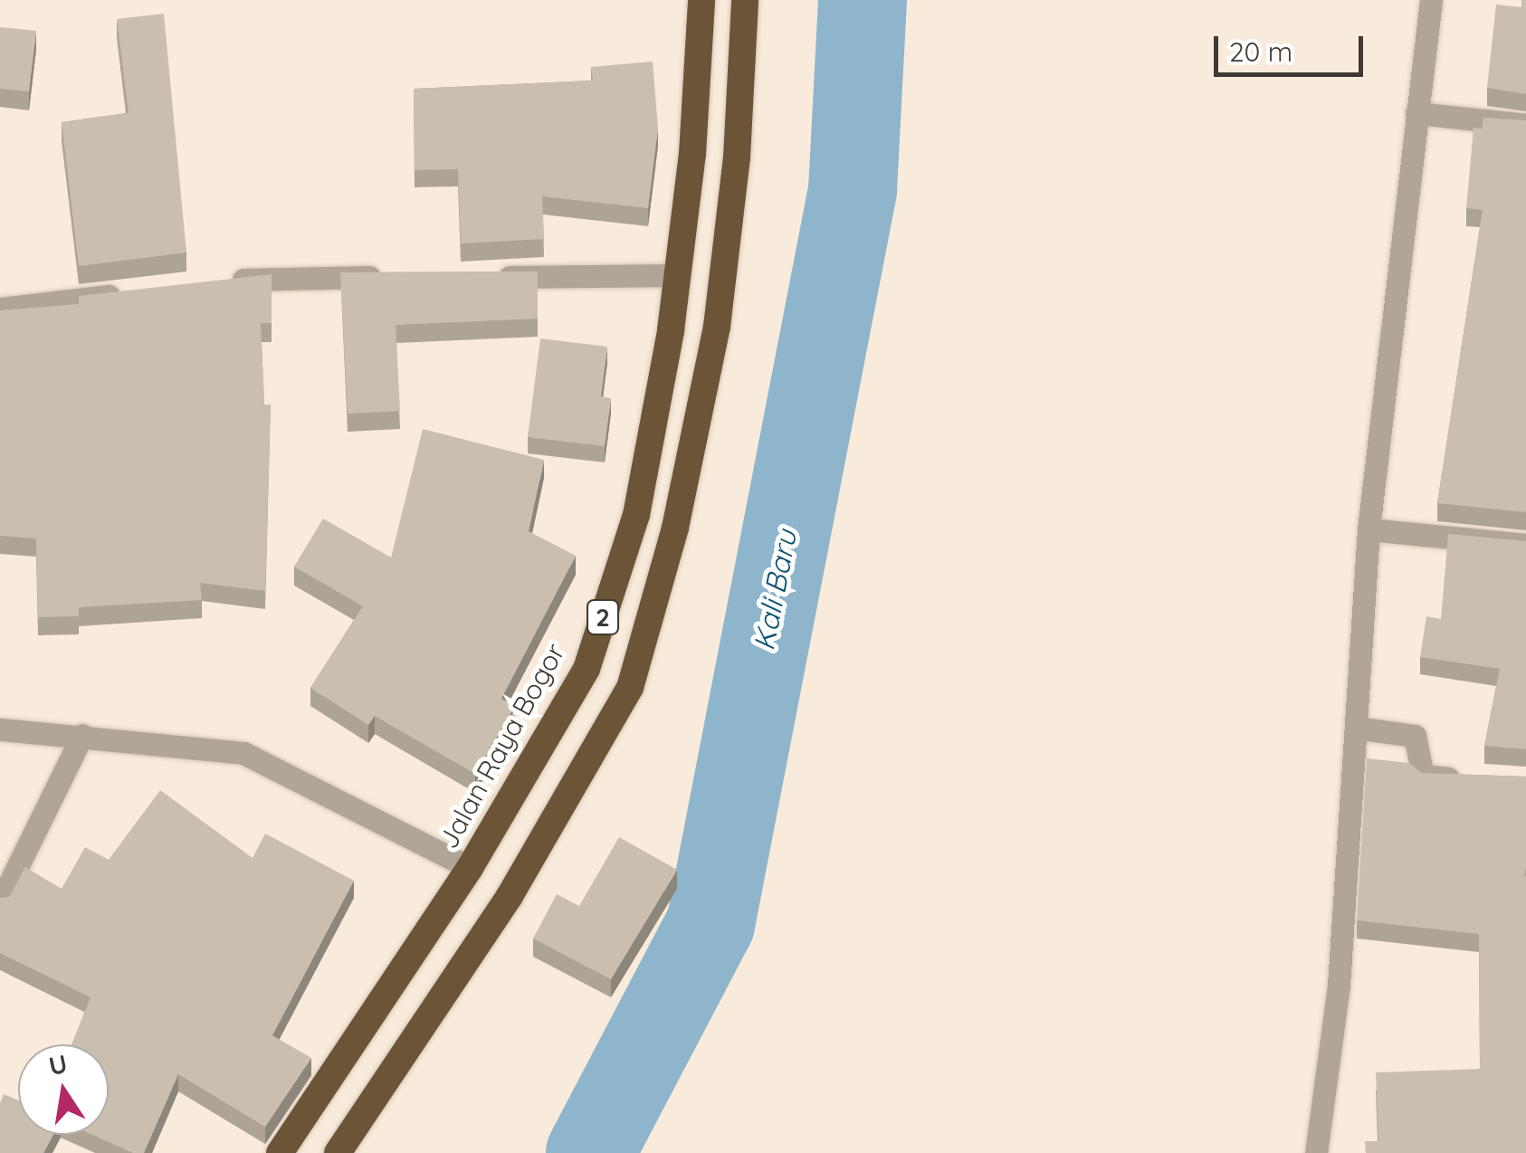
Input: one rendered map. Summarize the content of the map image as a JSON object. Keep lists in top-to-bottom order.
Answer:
{
  "streets": {
    "highway": ["2", "Jalan Raya Bogor"]
  },
  "water": ["Kali Baru"],
  "scale_bar": "20 m",
  "north": "top"
}
